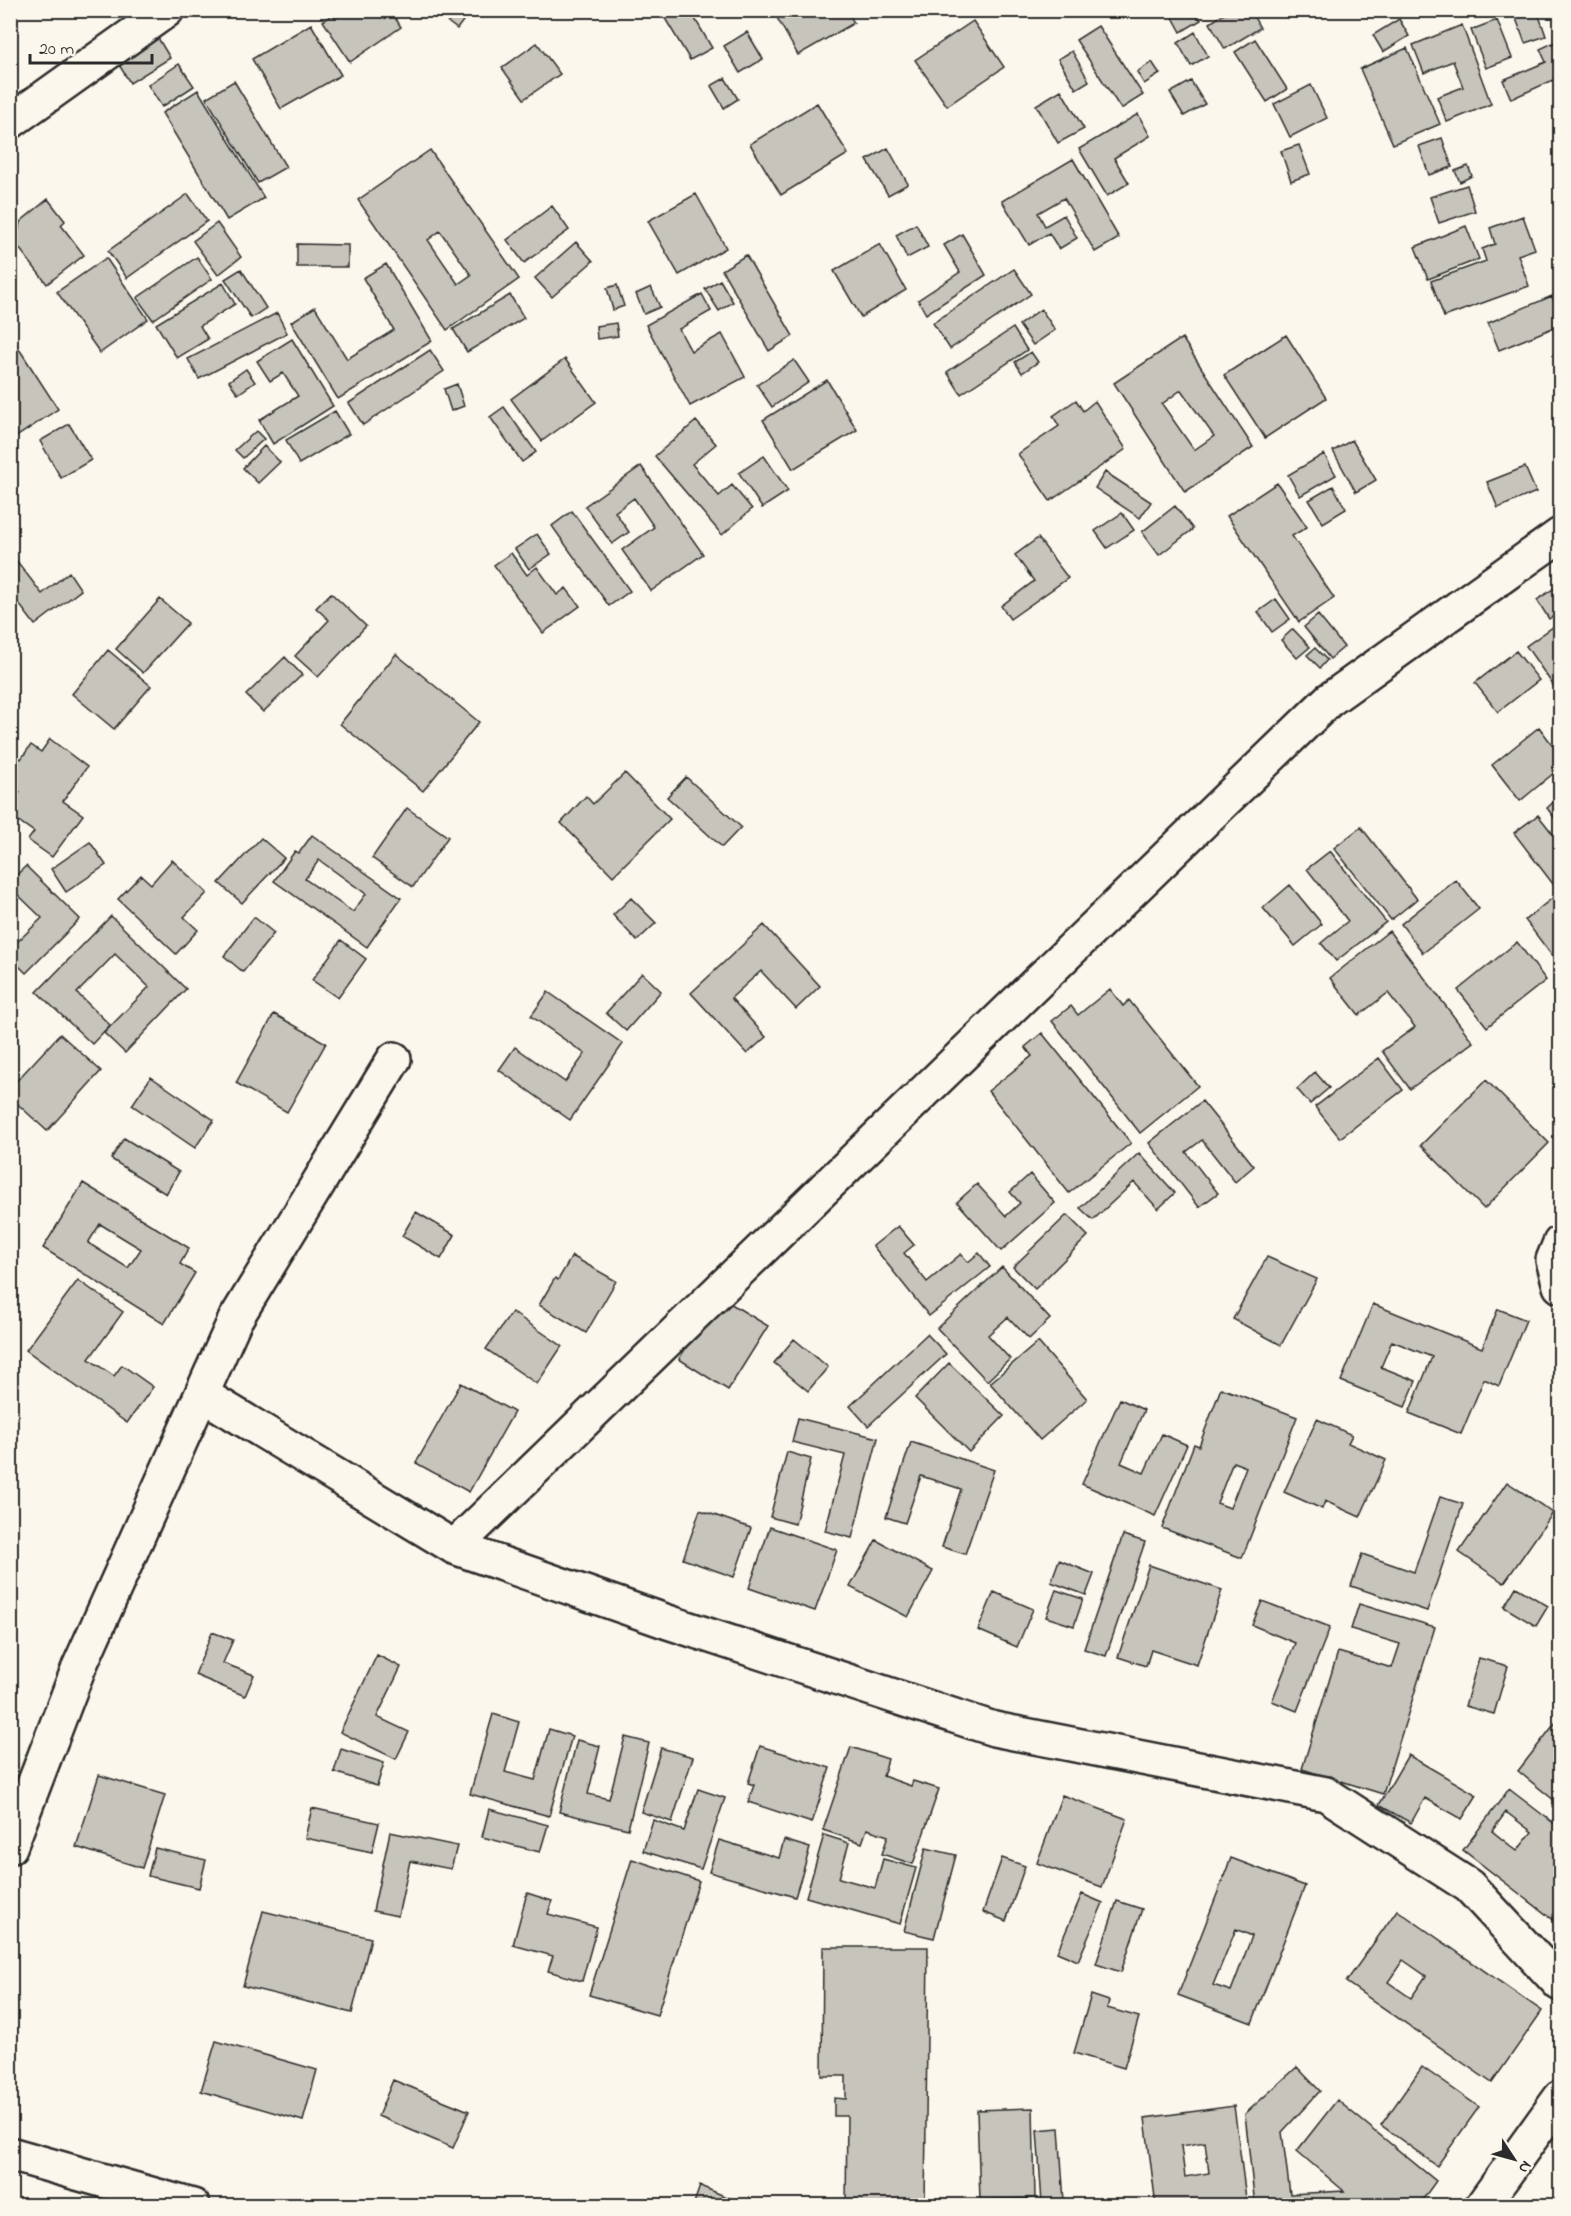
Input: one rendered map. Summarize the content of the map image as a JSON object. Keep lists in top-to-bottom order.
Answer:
{
  "scale_bar": "20 m",
  "north": "bottom right"
}
